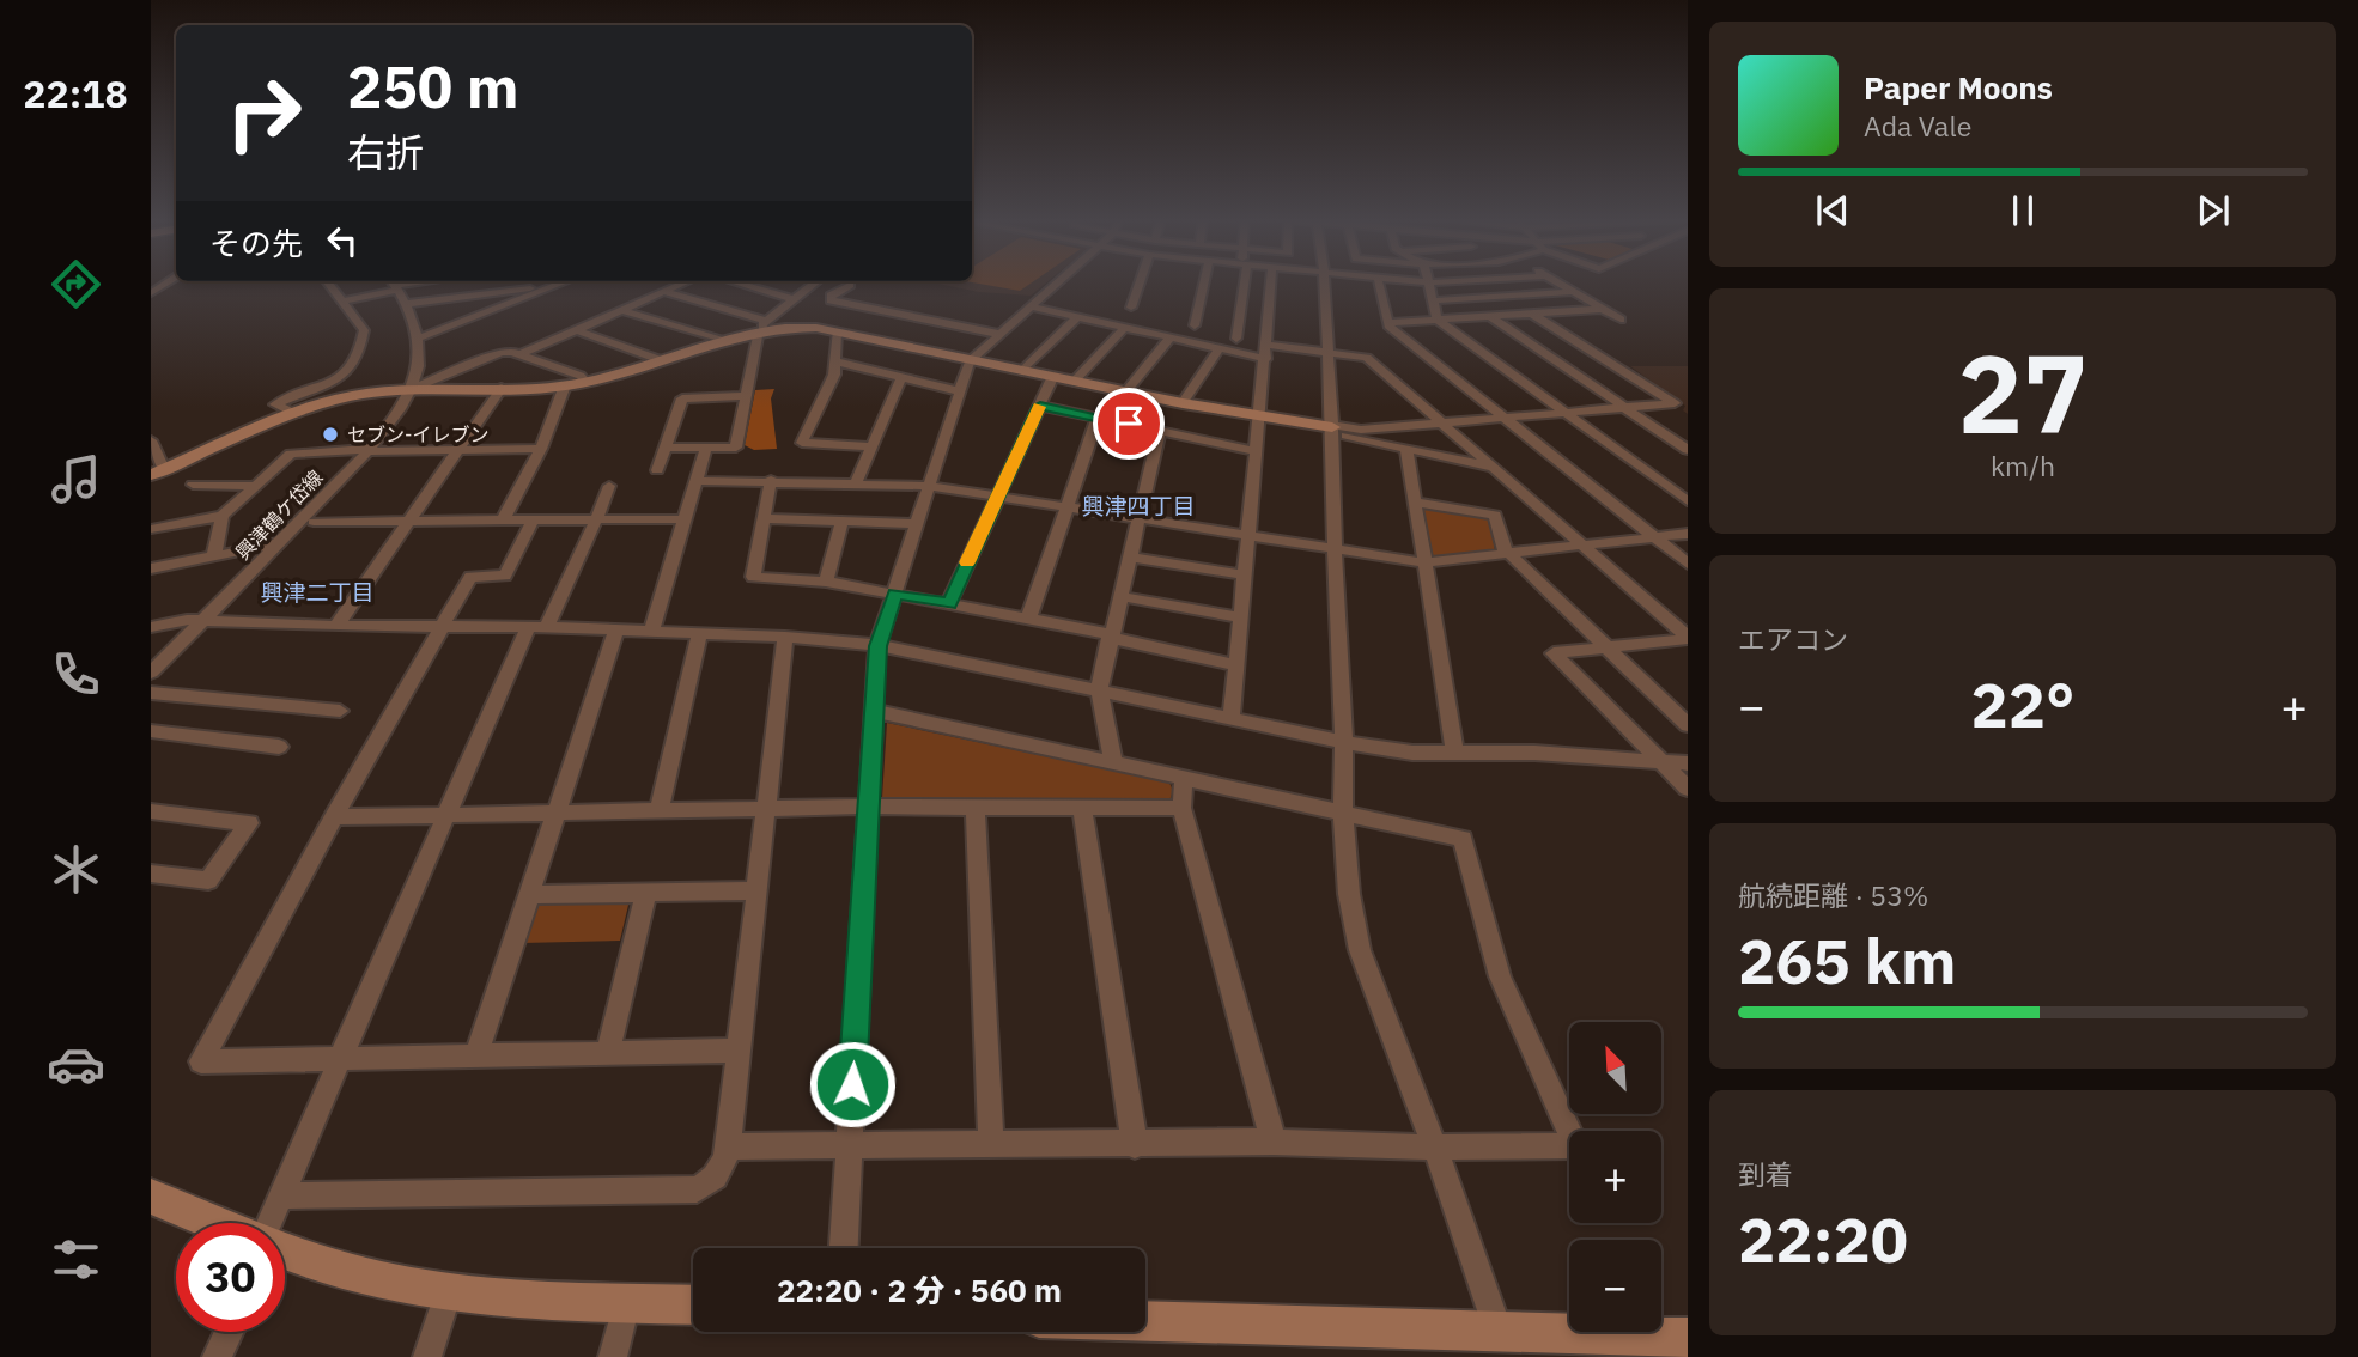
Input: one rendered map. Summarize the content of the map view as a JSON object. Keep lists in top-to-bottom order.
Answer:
{
  "streets": {
    "street": ["興津鶴ケ岱線"]
  },
  "districts": ["興津四丁目", "興津二丁目"],
  "places": ["セブン-イレブン"],
  "north": "top left",
  "page": {
    "tabs": "22:18",
    "turn": ["250 m", "右折"],
    "song": ["Paper Moons", "Ada Vale"],
    "then": "その先",
    "tile": [
      ["27", "km/h"],
      "エアコン",
      ["航続距離 · 53%", "265 km"],
      ["到着", "22:20"]
    ],
    "heat": ["−", "22°", "+"],
    "map_buttons": ["+", "−"],
    "limit": "30",
    "trip": "22:20 · 2 分 · 560 m"
  }
}
